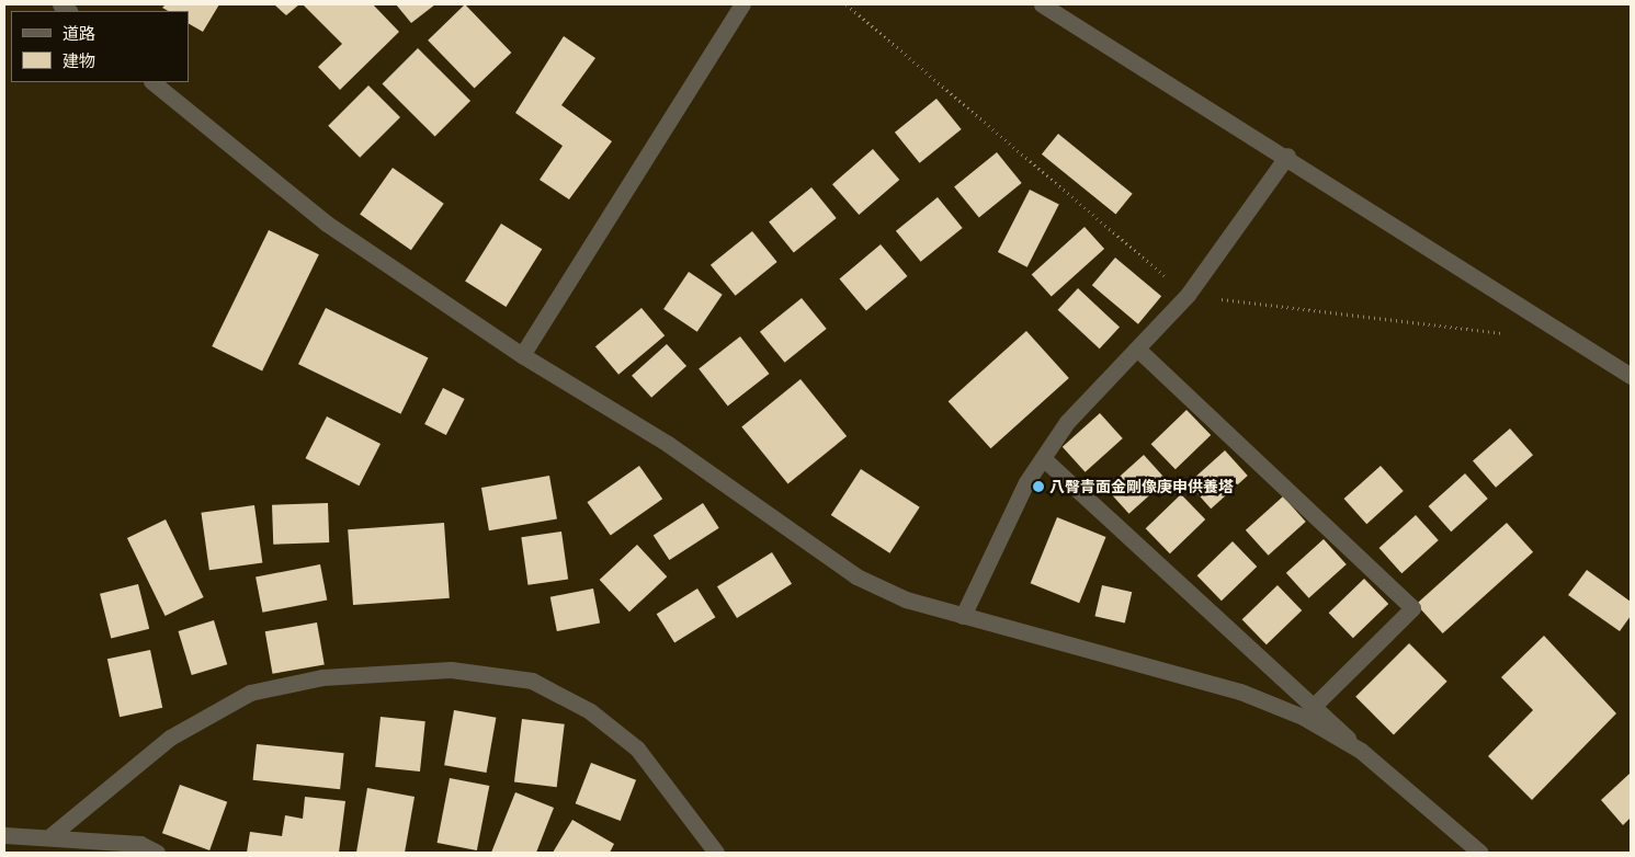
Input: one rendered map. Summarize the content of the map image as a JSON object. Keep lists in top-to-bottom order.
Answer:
{
  "places": ["八臀青面金剛像庚申供養塔"],
  "legend": ["道路", "建物"]
}
